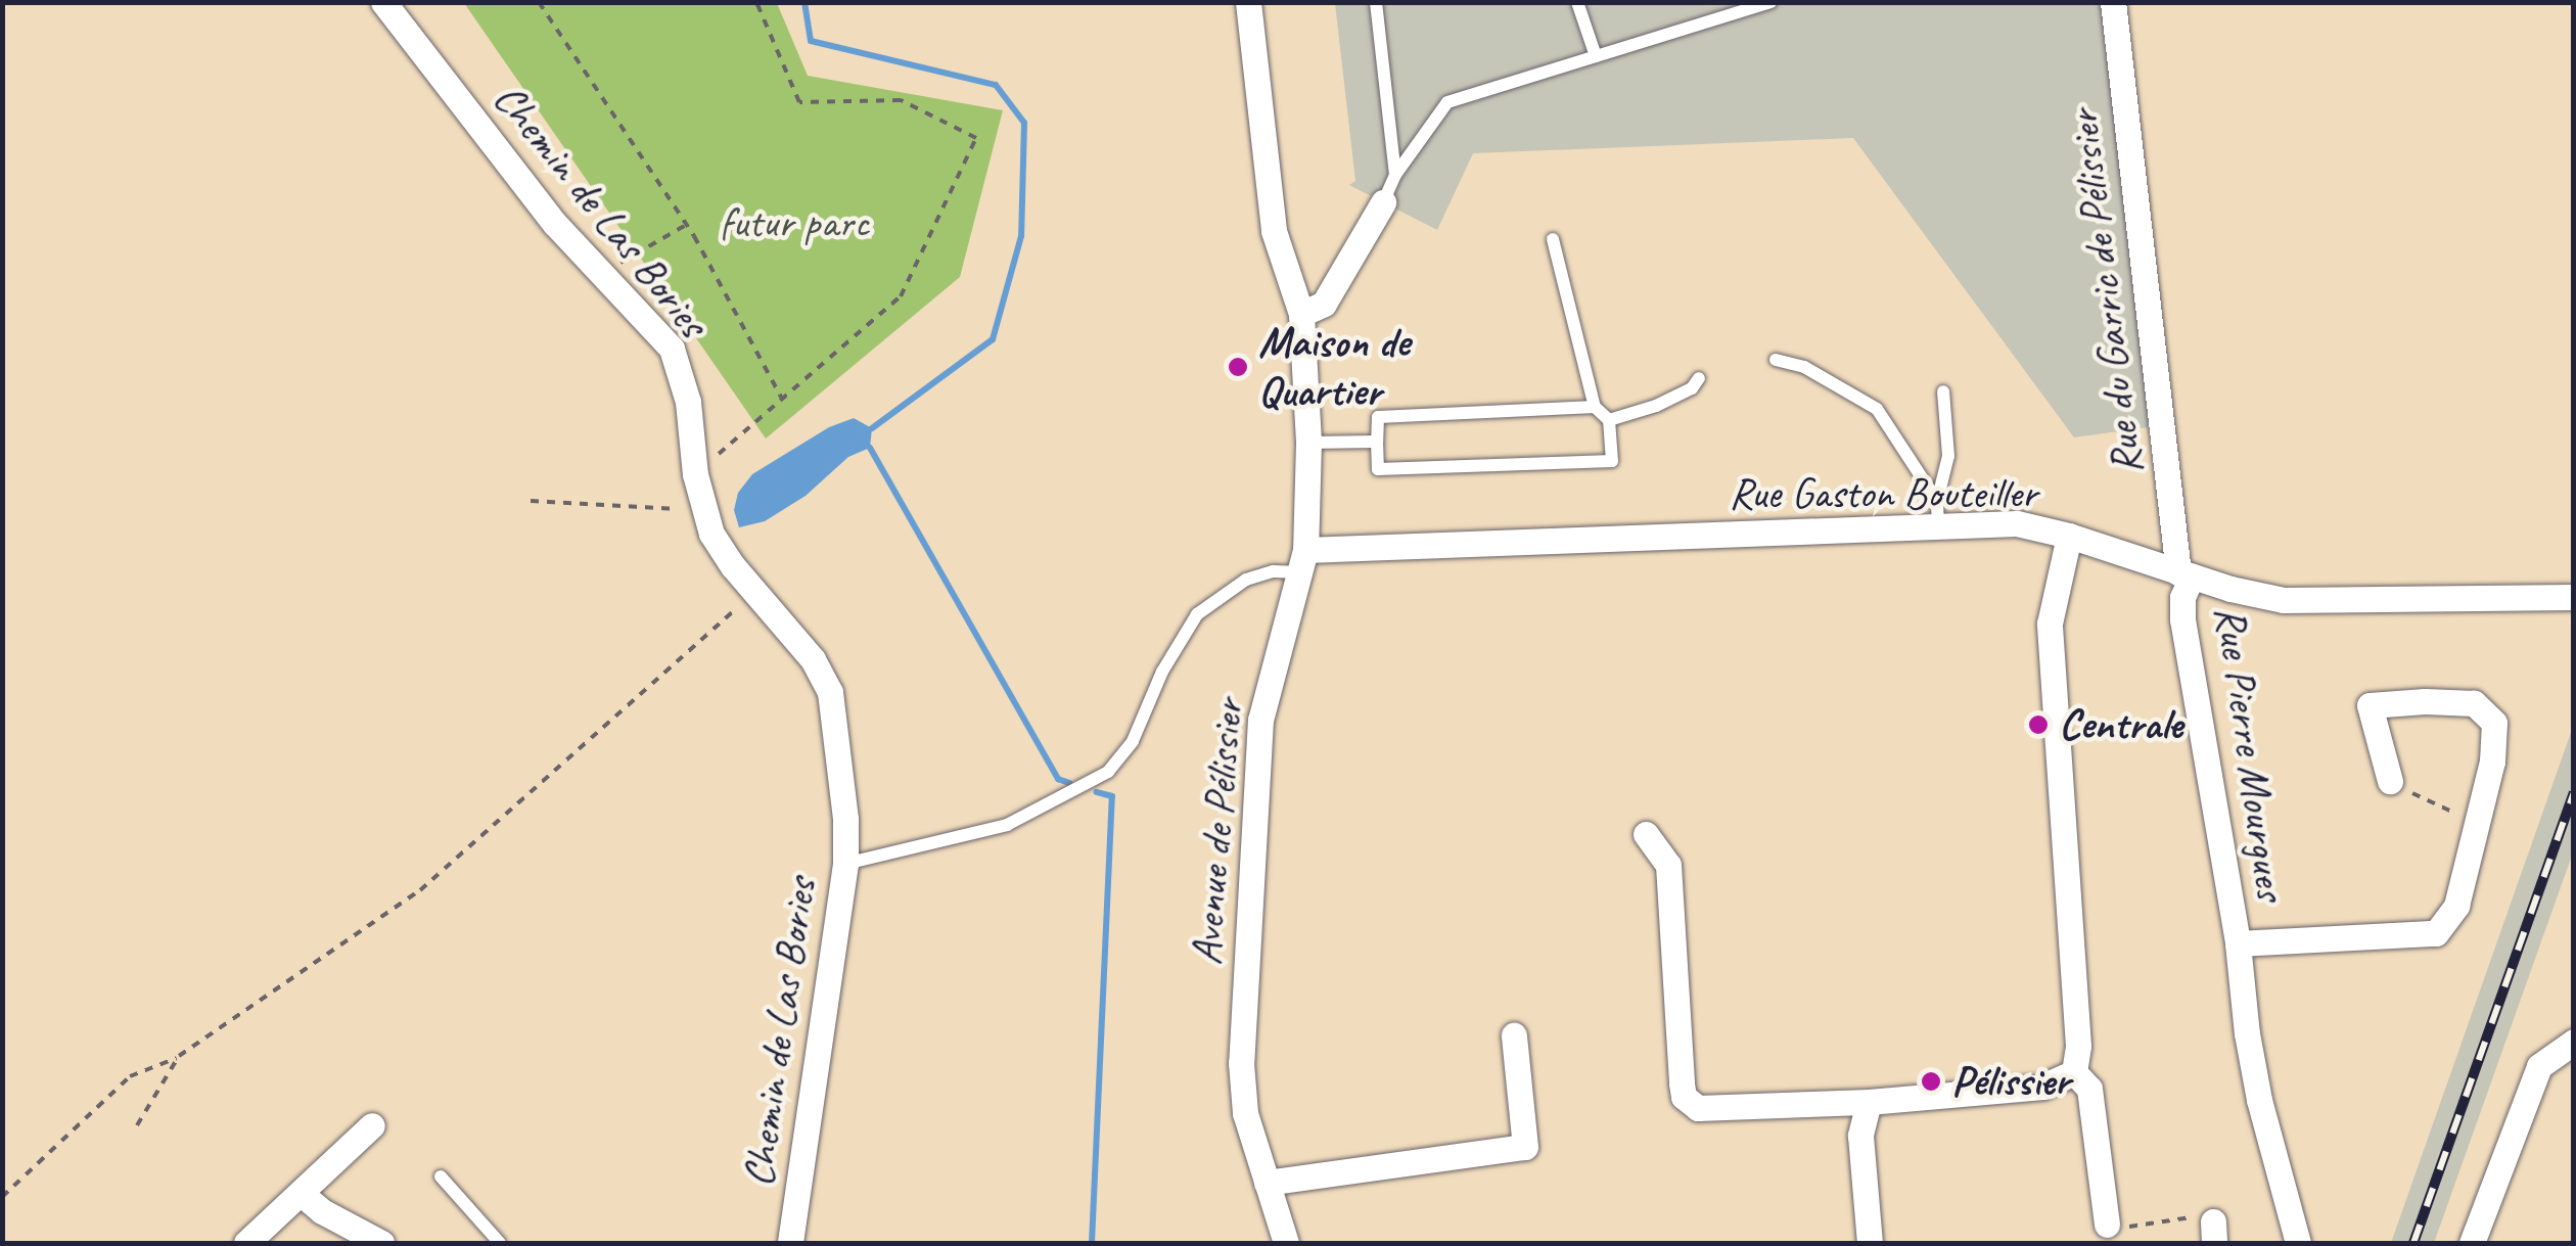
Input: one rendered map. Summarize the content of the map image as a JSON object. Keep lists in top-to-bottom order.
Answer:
{
  "streets": {
    "street": [
      "Chemin de Las Bories",
      "Rue du Garric de Pélissier",
      "Rue Gaston Bouteiller",
      "Rue Pierre Mourgues",
      "Avenue de Pélissier"
    ]
  },
  "crossings": [
    ["Rue du Garric de Pélissier", "Rue Gaston Bouteiller"],
    ["Rue du Garric de Pélissier", "Rue Pierre Mourgues"],
    ["Rue Gaston Bouteiller", "Rue Pierre Mourgues"],
    ["Rue Gaston Bouteiller", "Avenue de Pélissier"]
  ],
  "parks": ["futur parc"],
  "places": ["Maison de Quartier", "Centrale", "Pélissier"]
}
